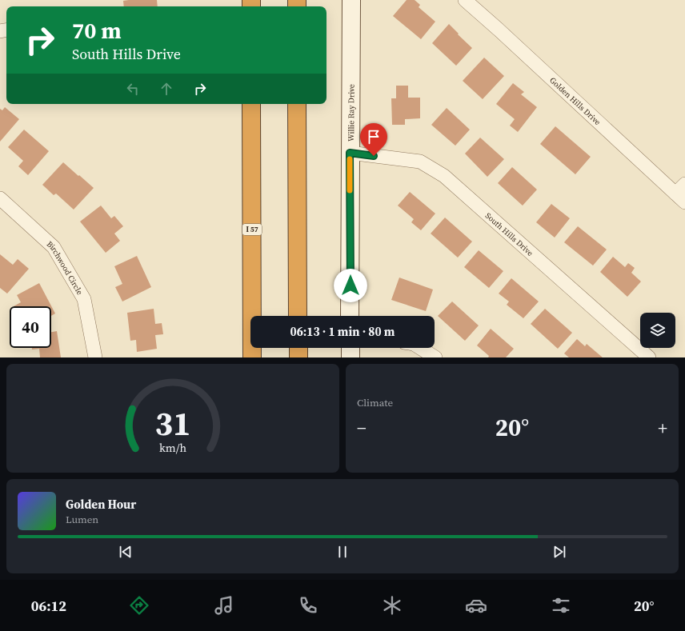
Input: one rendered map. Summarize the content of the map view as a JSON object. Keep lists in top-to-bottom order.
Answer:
{
  "streets": {
    "highway": ["I 57"],
    "street": [
      "Golden Hills Drive",
      "Willie Ray Drive",
      "South Hills Drive",
      "Birchwood Circle"
    ]
  },
  "crossings": [
    ["Willie Ray Drive", "South Hills Drive"]
  ],
  "page": {
    "turn": ["70 m", "South Hills Drive"],
    "limit": "40",
    "trip": "06:13 · 1 min · 80 m",
    "tile": "Climate",
    "heat": ["−", "20°", "+"],
    "song": ["Golden Hour", "Lumen"],
    "tabs": ["06:12", "20°"],
    "gauge": ["31", "km/h"]
  }
}
